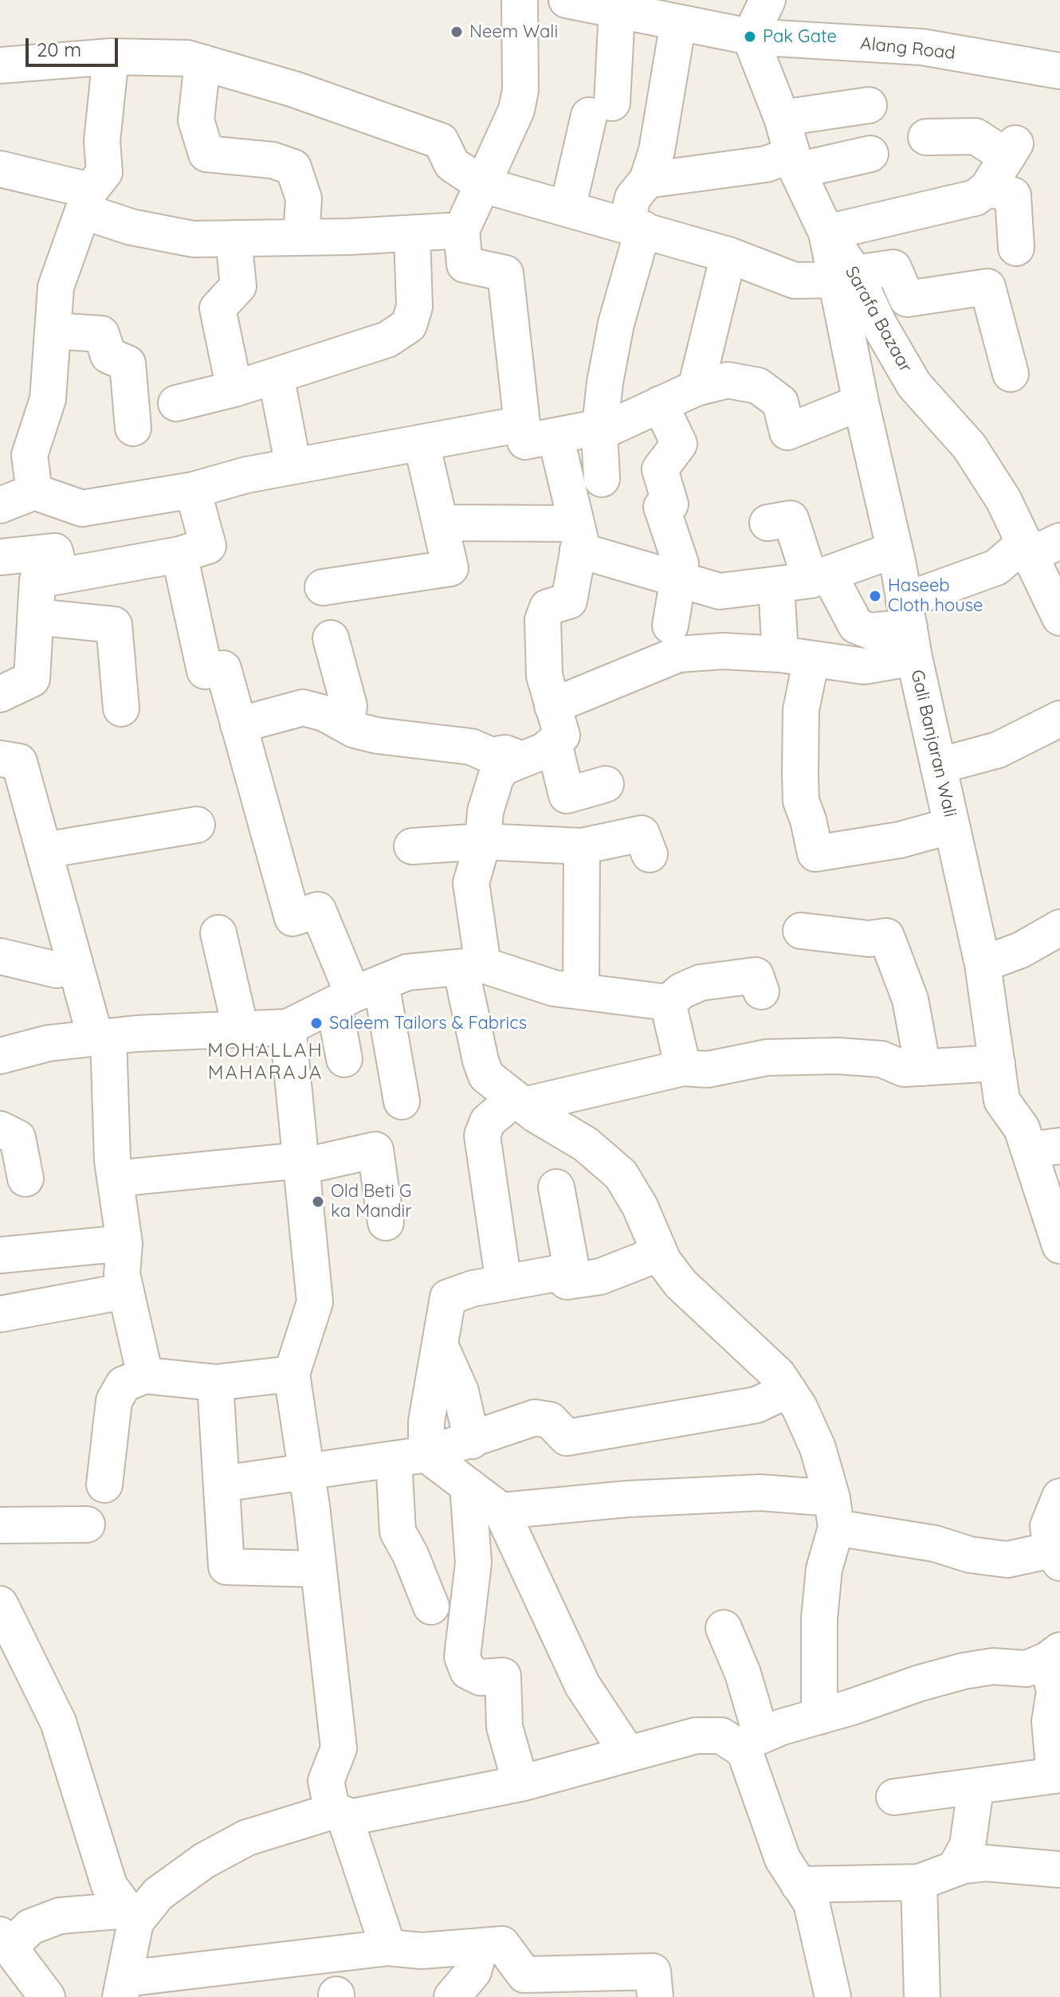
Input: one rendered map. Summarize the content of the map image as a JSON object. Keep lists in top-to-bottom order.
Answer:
{
  "streets": {
    "street": ["Alang Road", "Sarafa Bazaar", "Gali Banjaran Wali"]
  },
  "crossings": [
    ["Alang Road", "Sarafa Bazaar"],
    ["Sarafa Bazaar", "Gali Banjaran Wali"]
  ],
  "districts": ["MOHALLAH MAHARAJA"],
  "places": [
    "Neem Wali",
    "Pak Gate",
    "Haseeb Cloth house",
    "Saleem Tailors & Fabrics",
    "Old Beti G ka Mandir"
  ],
  "scale_bar": "20 m"
}
